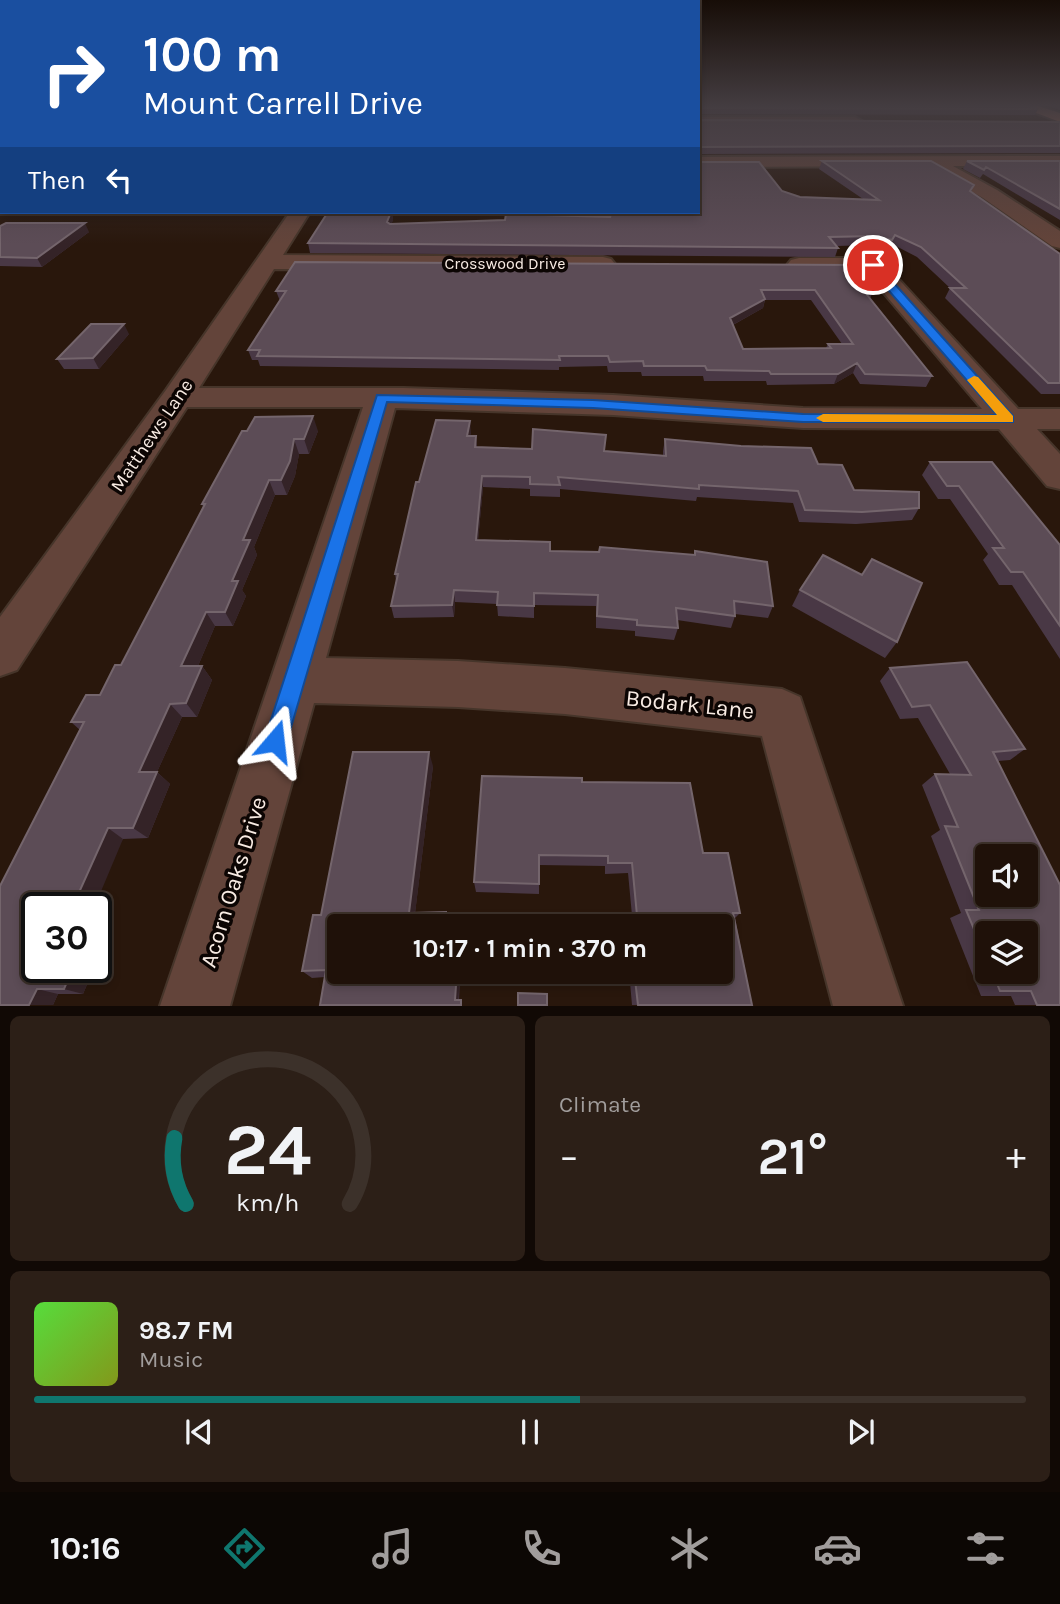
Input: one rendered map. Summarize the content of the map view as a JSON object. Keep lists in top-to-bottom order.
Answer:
{
  "streets": {
    "street": [
      "Crosswood Drive",
      "Matthews Lane",
      "Bodark Lane",
      "Acorn Oaks Drive"
    ]
  },
  "crossings": [
    ["Crosswood Drive", "Matthews Lane"],
    ["Bodark Lane", "Acorn Oaks Drive"]
  ],
  "page": {
    "turn": ["100 m", "Mount Carrell Drive"],
    "then": "Then",
    "limit": "30",
    "trip": "10:17 · 1 min · 370 m",
    "tile": "Climate",
    "heat": ["−", "21°", "+"],
    "song": ["98.7 FM", "Music"],
    "tabs": "10:16",
    "gauge": ["24", "km/h"]
  }
}
